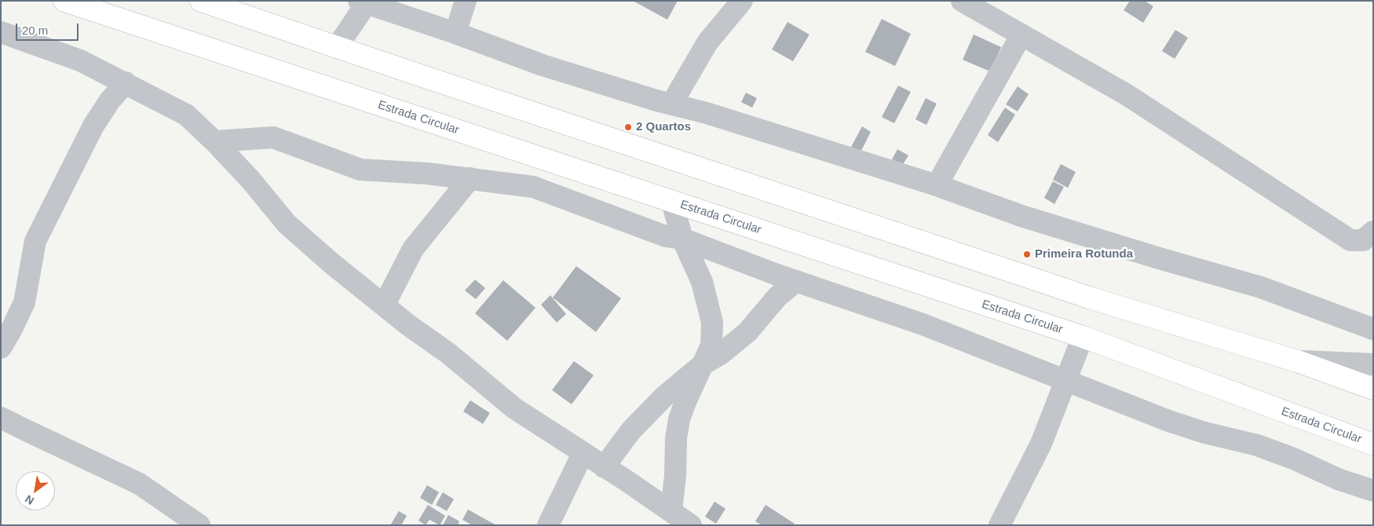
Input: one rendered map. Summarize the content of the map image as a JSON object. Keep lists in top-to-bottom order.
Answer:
{
  "streets": {
    "main road": ["Estrada Circular"]
  },
  "places": ["2 Quartos", "Primeira Rotunda"],
  "scale_bar": "20 m",
  "north": "bottom left"
}
